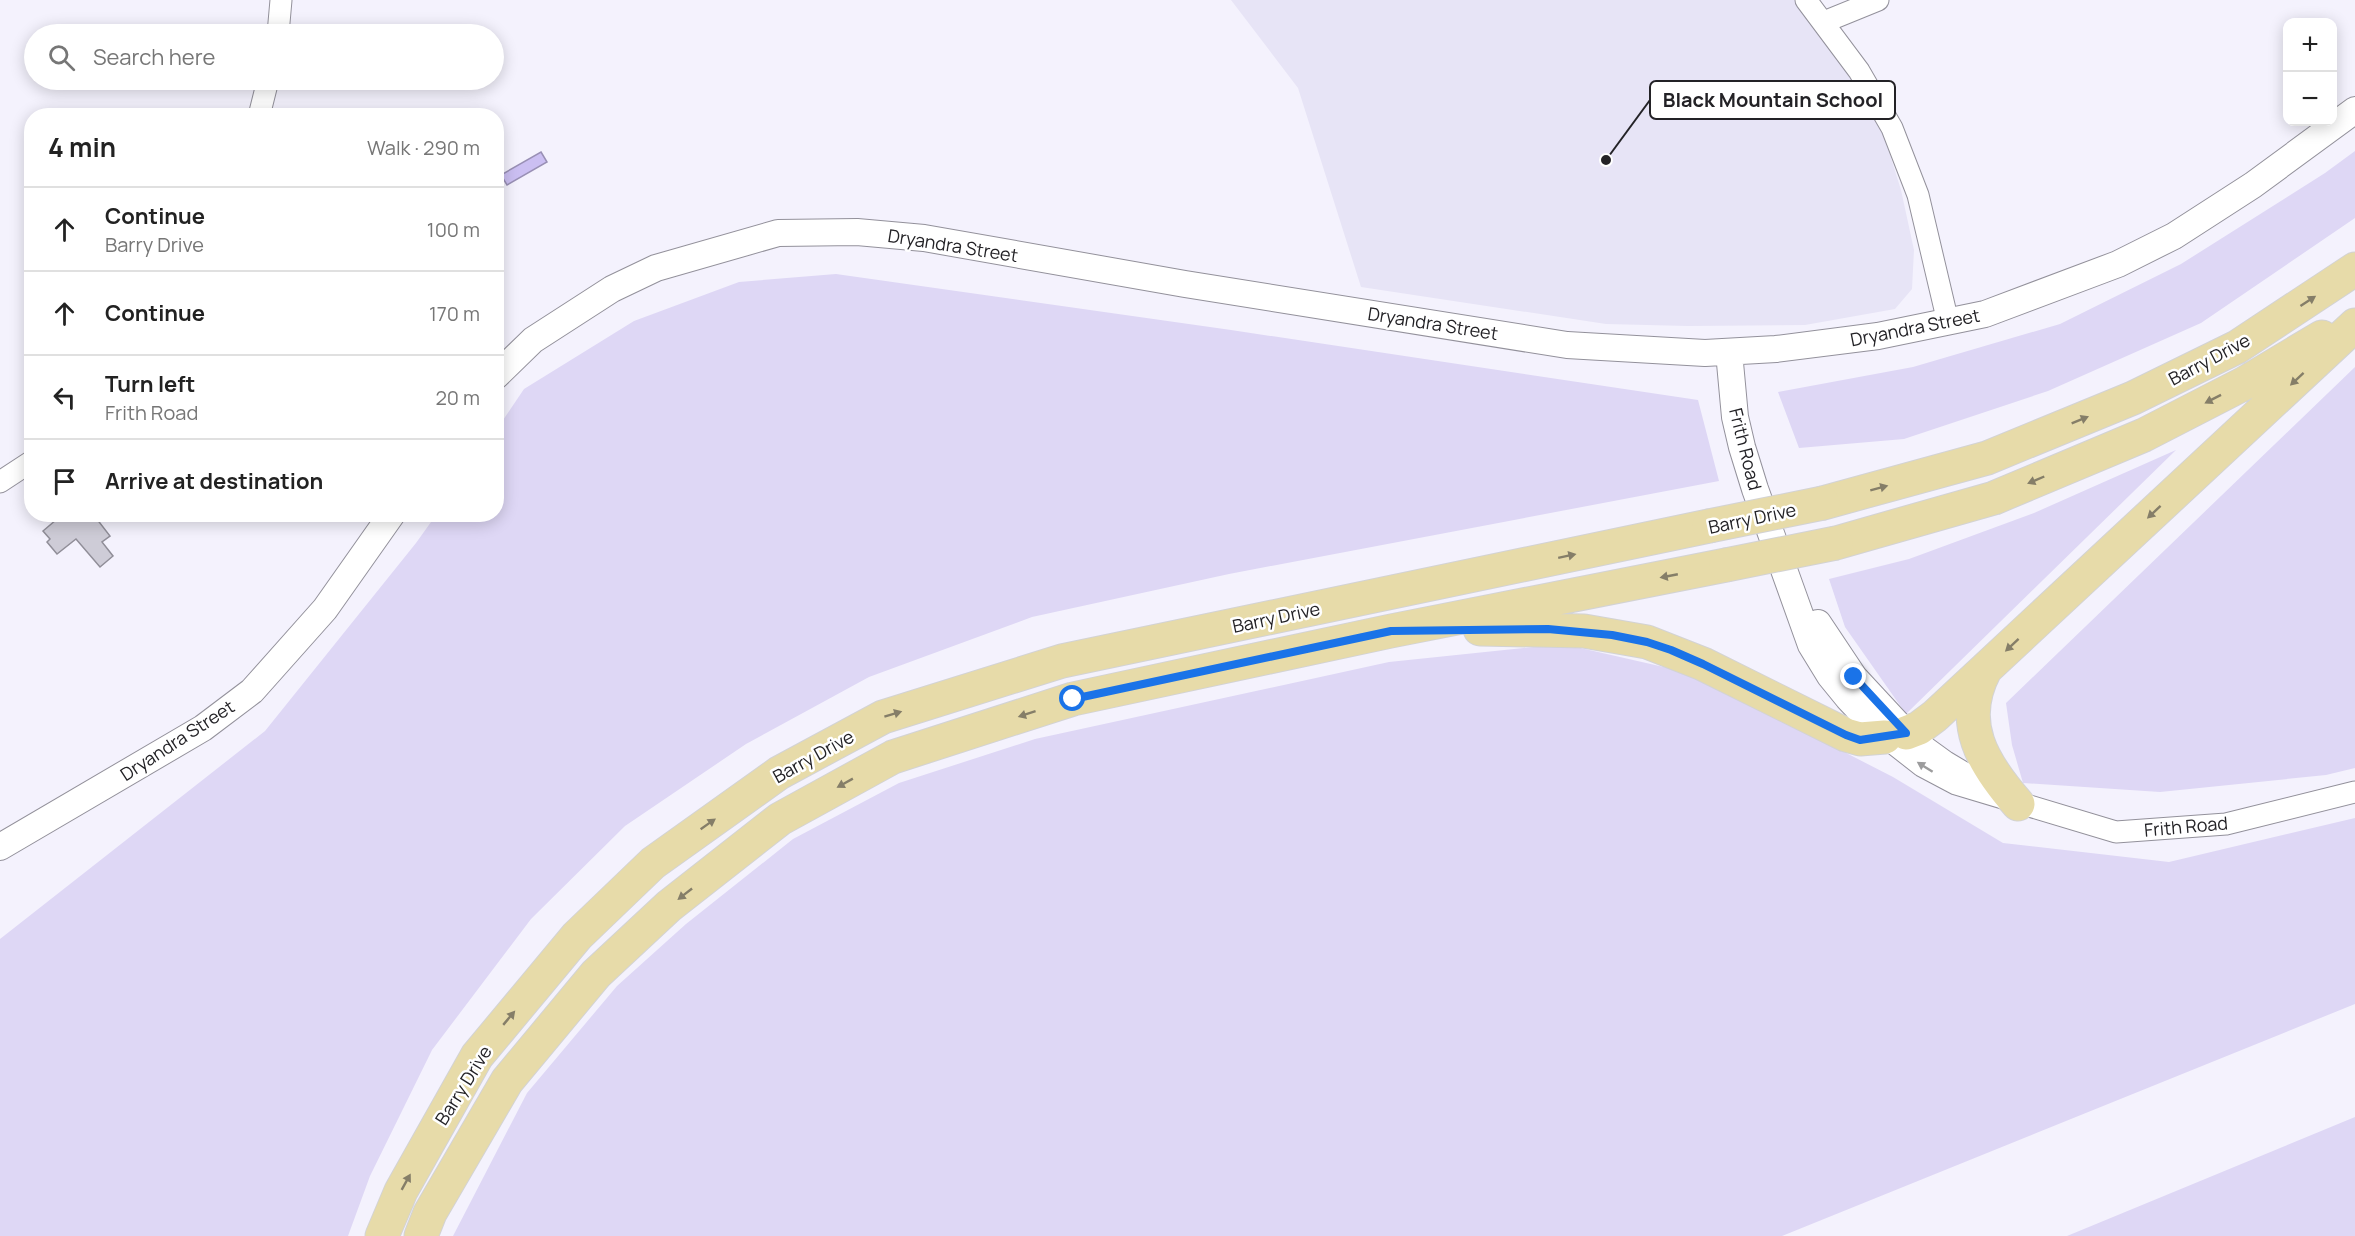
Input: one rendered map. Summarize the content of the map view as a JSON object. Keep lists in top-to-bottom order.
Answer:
{
  "streets": {
    "main road": ["Barry Drive"],
    "street": ["Dryandra Street", "Frith Road"]
  },
  "crossings": [
    ["Dryandra Street", "Frith Road"]
  ],
  "places": ["Black Mountain School"],
  "page": {
    "map_buttons": ["+", "−"],
    "search": "Search here",
    "heading": ["4 min", "Walk · 290 m"],
    "list": [
      ["Continue", "Barry Drive", "100 m"],
      ["Continue", "170 m"],
      ["Turn left", "Frith Road", "20 m"],
      "Arrive at destination"
    ]
  }
}
